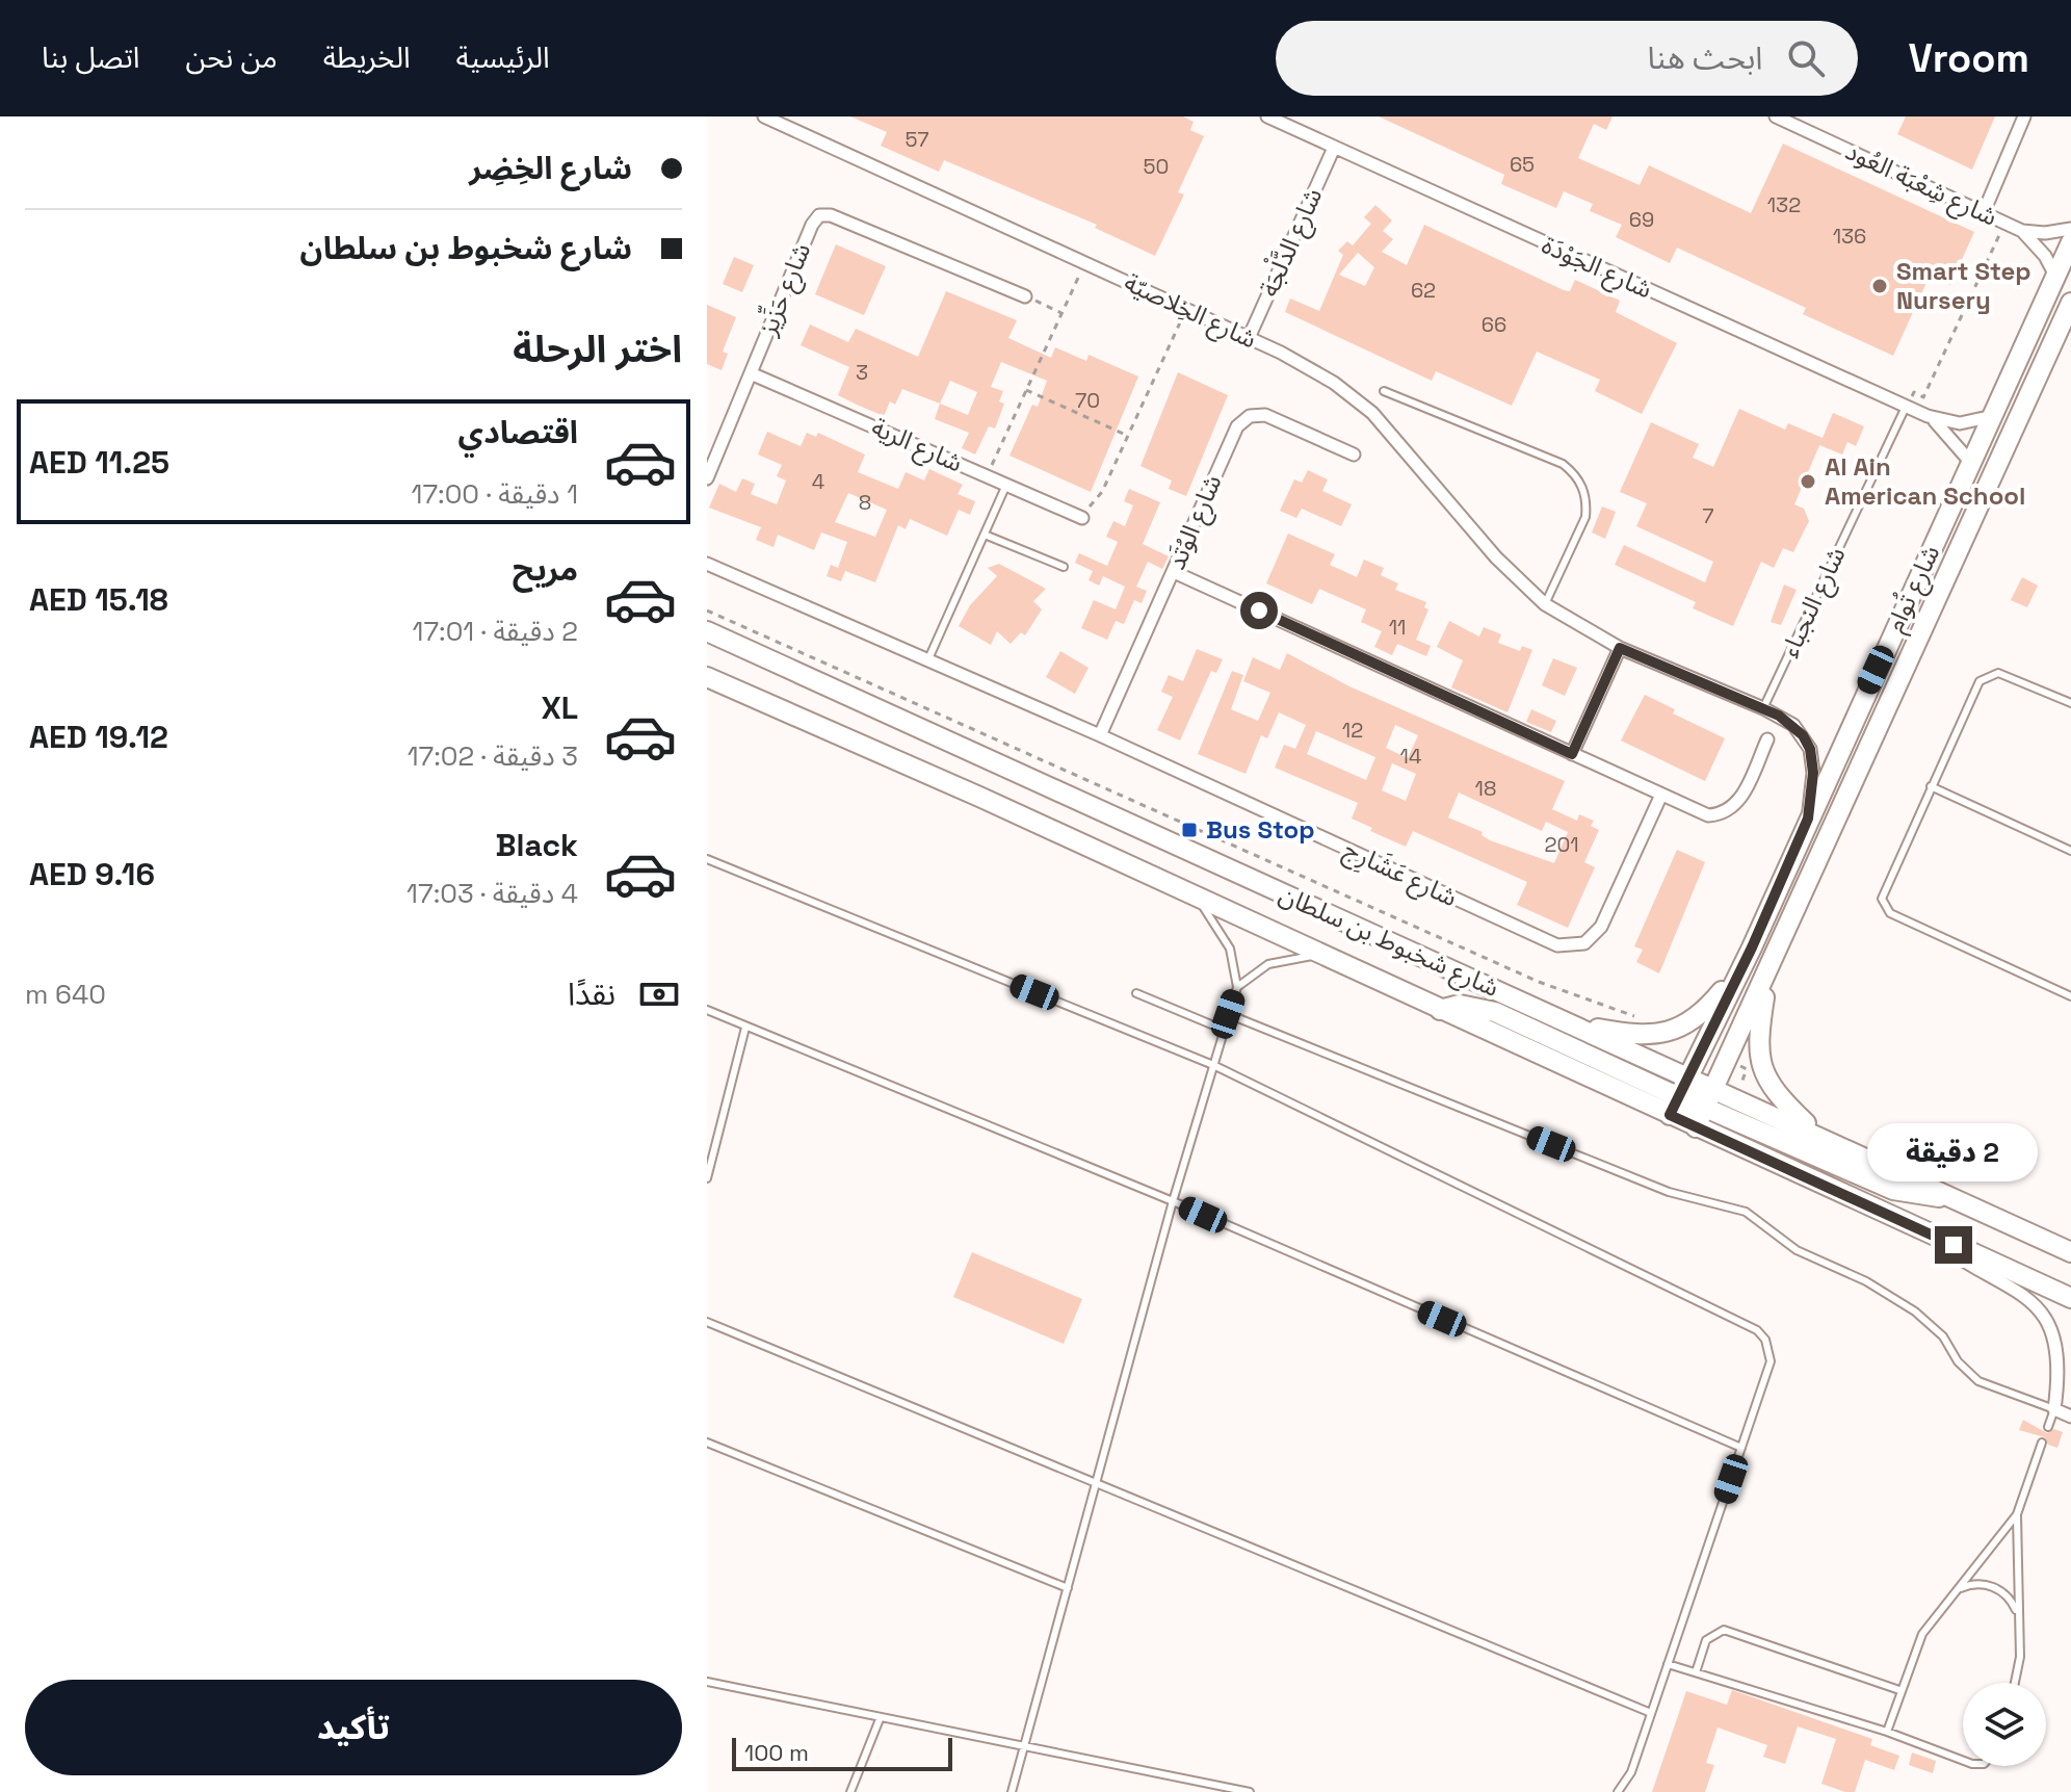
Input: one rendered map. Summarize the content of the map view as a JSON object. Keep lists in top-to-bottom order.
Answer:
{
  "streets": {
    "main road": ["شارع تُوام", "شارع شخبوط بن سلطان"],
    "street": [
      "شارع شِعْبَة العُود",
      "شارع الدَّلْجَة",
      "شارع الجَوْدَة",
      "شارع حَزِّيز",
      "شارع الخِلاصيّة",
      "شارع الرية",
      "شارع الوُتَد",
      "شارع عَشَارِج"
    ],
    "lane": ["شارع النجباء"]
  },
  "crossings": [
    ["شارع شِعْبَة العُود", "شارع تُوام"],
    ["شارع الدَّلْجَة", "شارع الجَوْدَة"],
    ["شارع الدَّلْجَة", "شارع الخِلاصيّة"],
    ["شارع الجَوْدَة", "شارع تُوام"],
    ["شارع الجَوْدَة", "شارع النجباء"],
    ["شارع حَزِّيز", "شارع الرية"],
    ["شارع الخِلاصيّة", "شارع تُوام"],
    ["شارع الخِلاصيّة", "شارع النجباء"],
    ["شارع الوُتَد", "شارع عَشَارِج"],
    ["شارع تُوام", "شارع شخبوط بن سلطان"]
  ],
  "places": {
    "other": ["Smart Step Nursery", "Al Ain American School"],
    "transit": ["Bus Stop"]
  },
  "house_numbers": [
    "57",
    "65",
    "50",
    "132",
    "69",
    "136",
    "62",
    "66",
    "3",
    "70",
    "4",
    "8",
    "7",
    "11",
    "12",
    "14",
    "18",
    "201"
  ],
  "scale_bar": "100 m",
  "page": {
    "header": "Vroom",
    "search": "ابحث هنا",
    "nav": [
      "الرئيسية",
      "الخريطة",
      "من نحن",
      "اتصل بنا"
    ],
    "banner": ["شارع الخِضِر", "شارع شخبوط بن سلطان"],
    "heading": "اختر الرحلة",
    "list": [
      {
        "name": "اقتصادي",
        "note": "1 دقيقة · 17:00",
        "value": "AED 11.25"
      },
      {
        "name": "مريح",
        "note": "2 دقيقة · 17:01",
        "value": "AED 15.18"
      },
      {
        "name": "XL",
        "note": "3 دقيقة · 17:02",
        "value": "AED 19.12"
      },
      {
        "name": "Black",
        "note": "4 دقيقة · 17:03",
        "value": "AED 9.16"
      }
    ],
    "pay": ["نقدًا", "640 m"],
    "bubble": "2 دقيقة",
    "buttons": "تأكيد",
    "scale": "100 m"
  }
}
